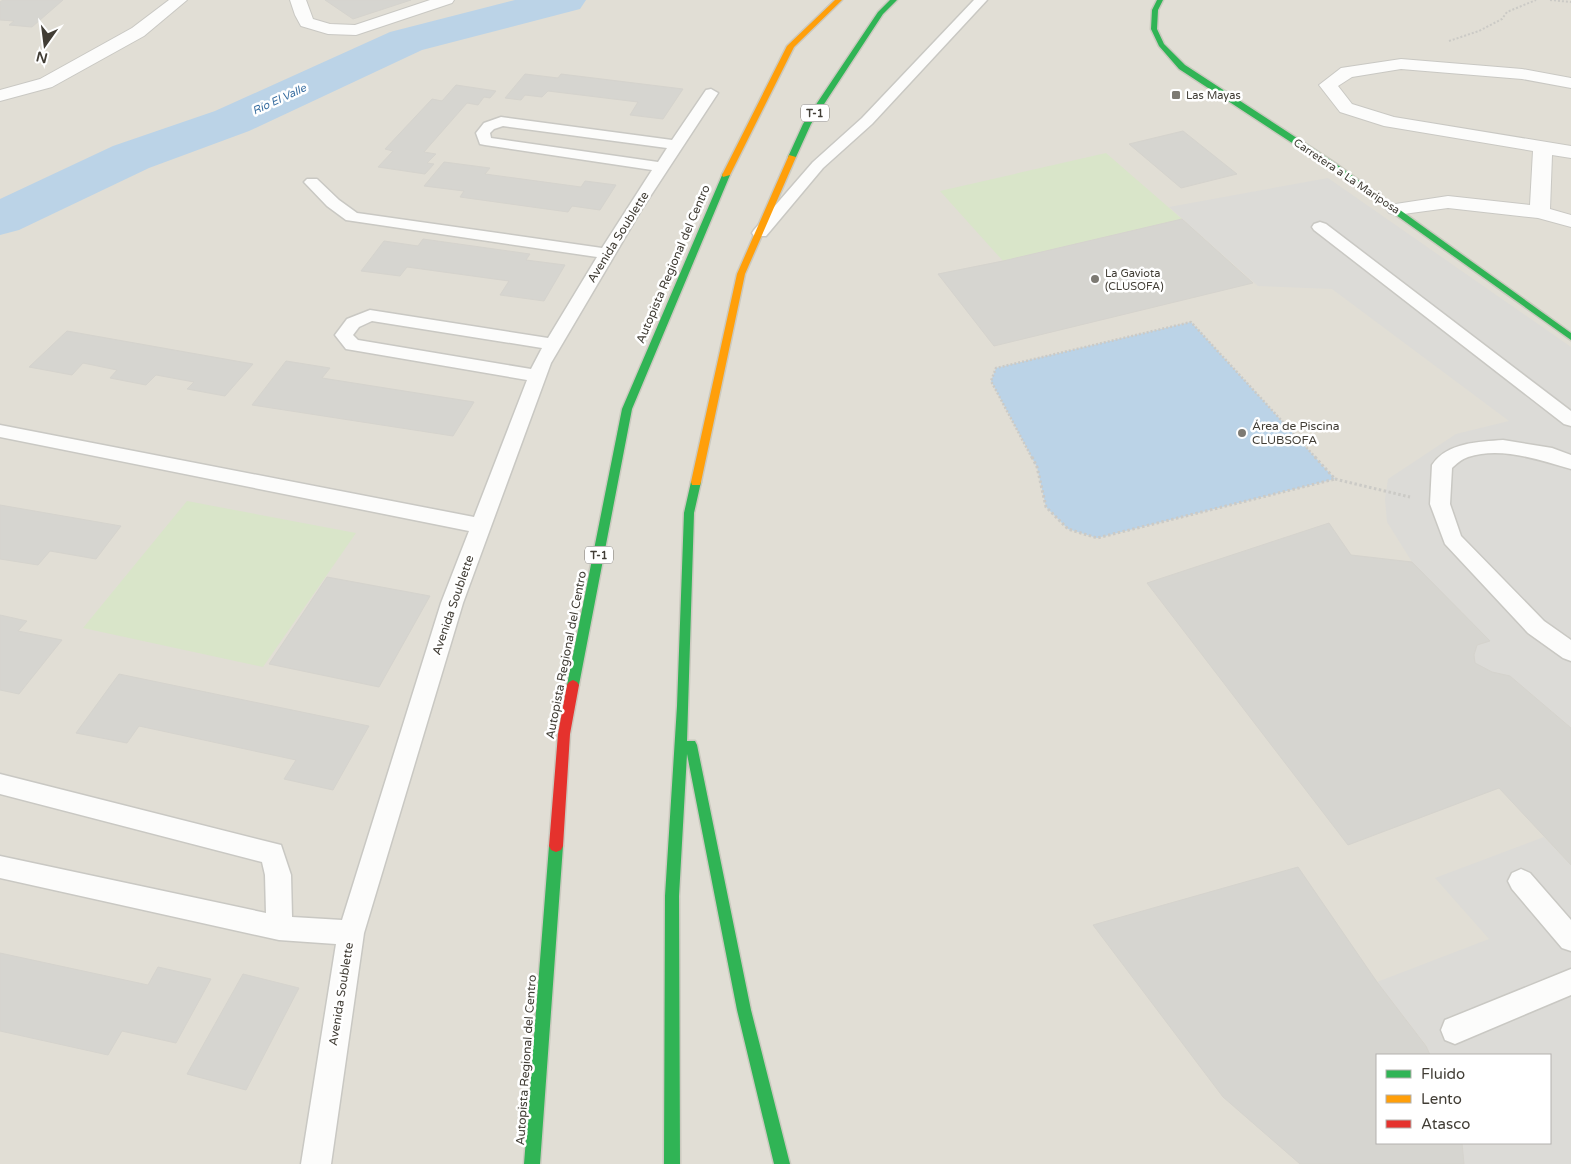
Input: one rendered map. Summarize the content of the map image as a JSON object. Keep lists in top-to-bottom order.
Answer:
{
  "streets": {
    "main road": ["T-1", "Carretera a La Mariposa", "Autopista Regional del Centro"],
    "lane": ["Avenida Soublette"]
  },
  "water": ["Río El Valle"],
  "places": {
    "transit": ["Las Mayas"],
    "other": ["La Gaviota (CLUSOFA)", "Área de Piscina CLUBSOFA"]
  },
  "legend": ["Fluido", "Lento", "Atasco"],
  "north": "bottom"
}
